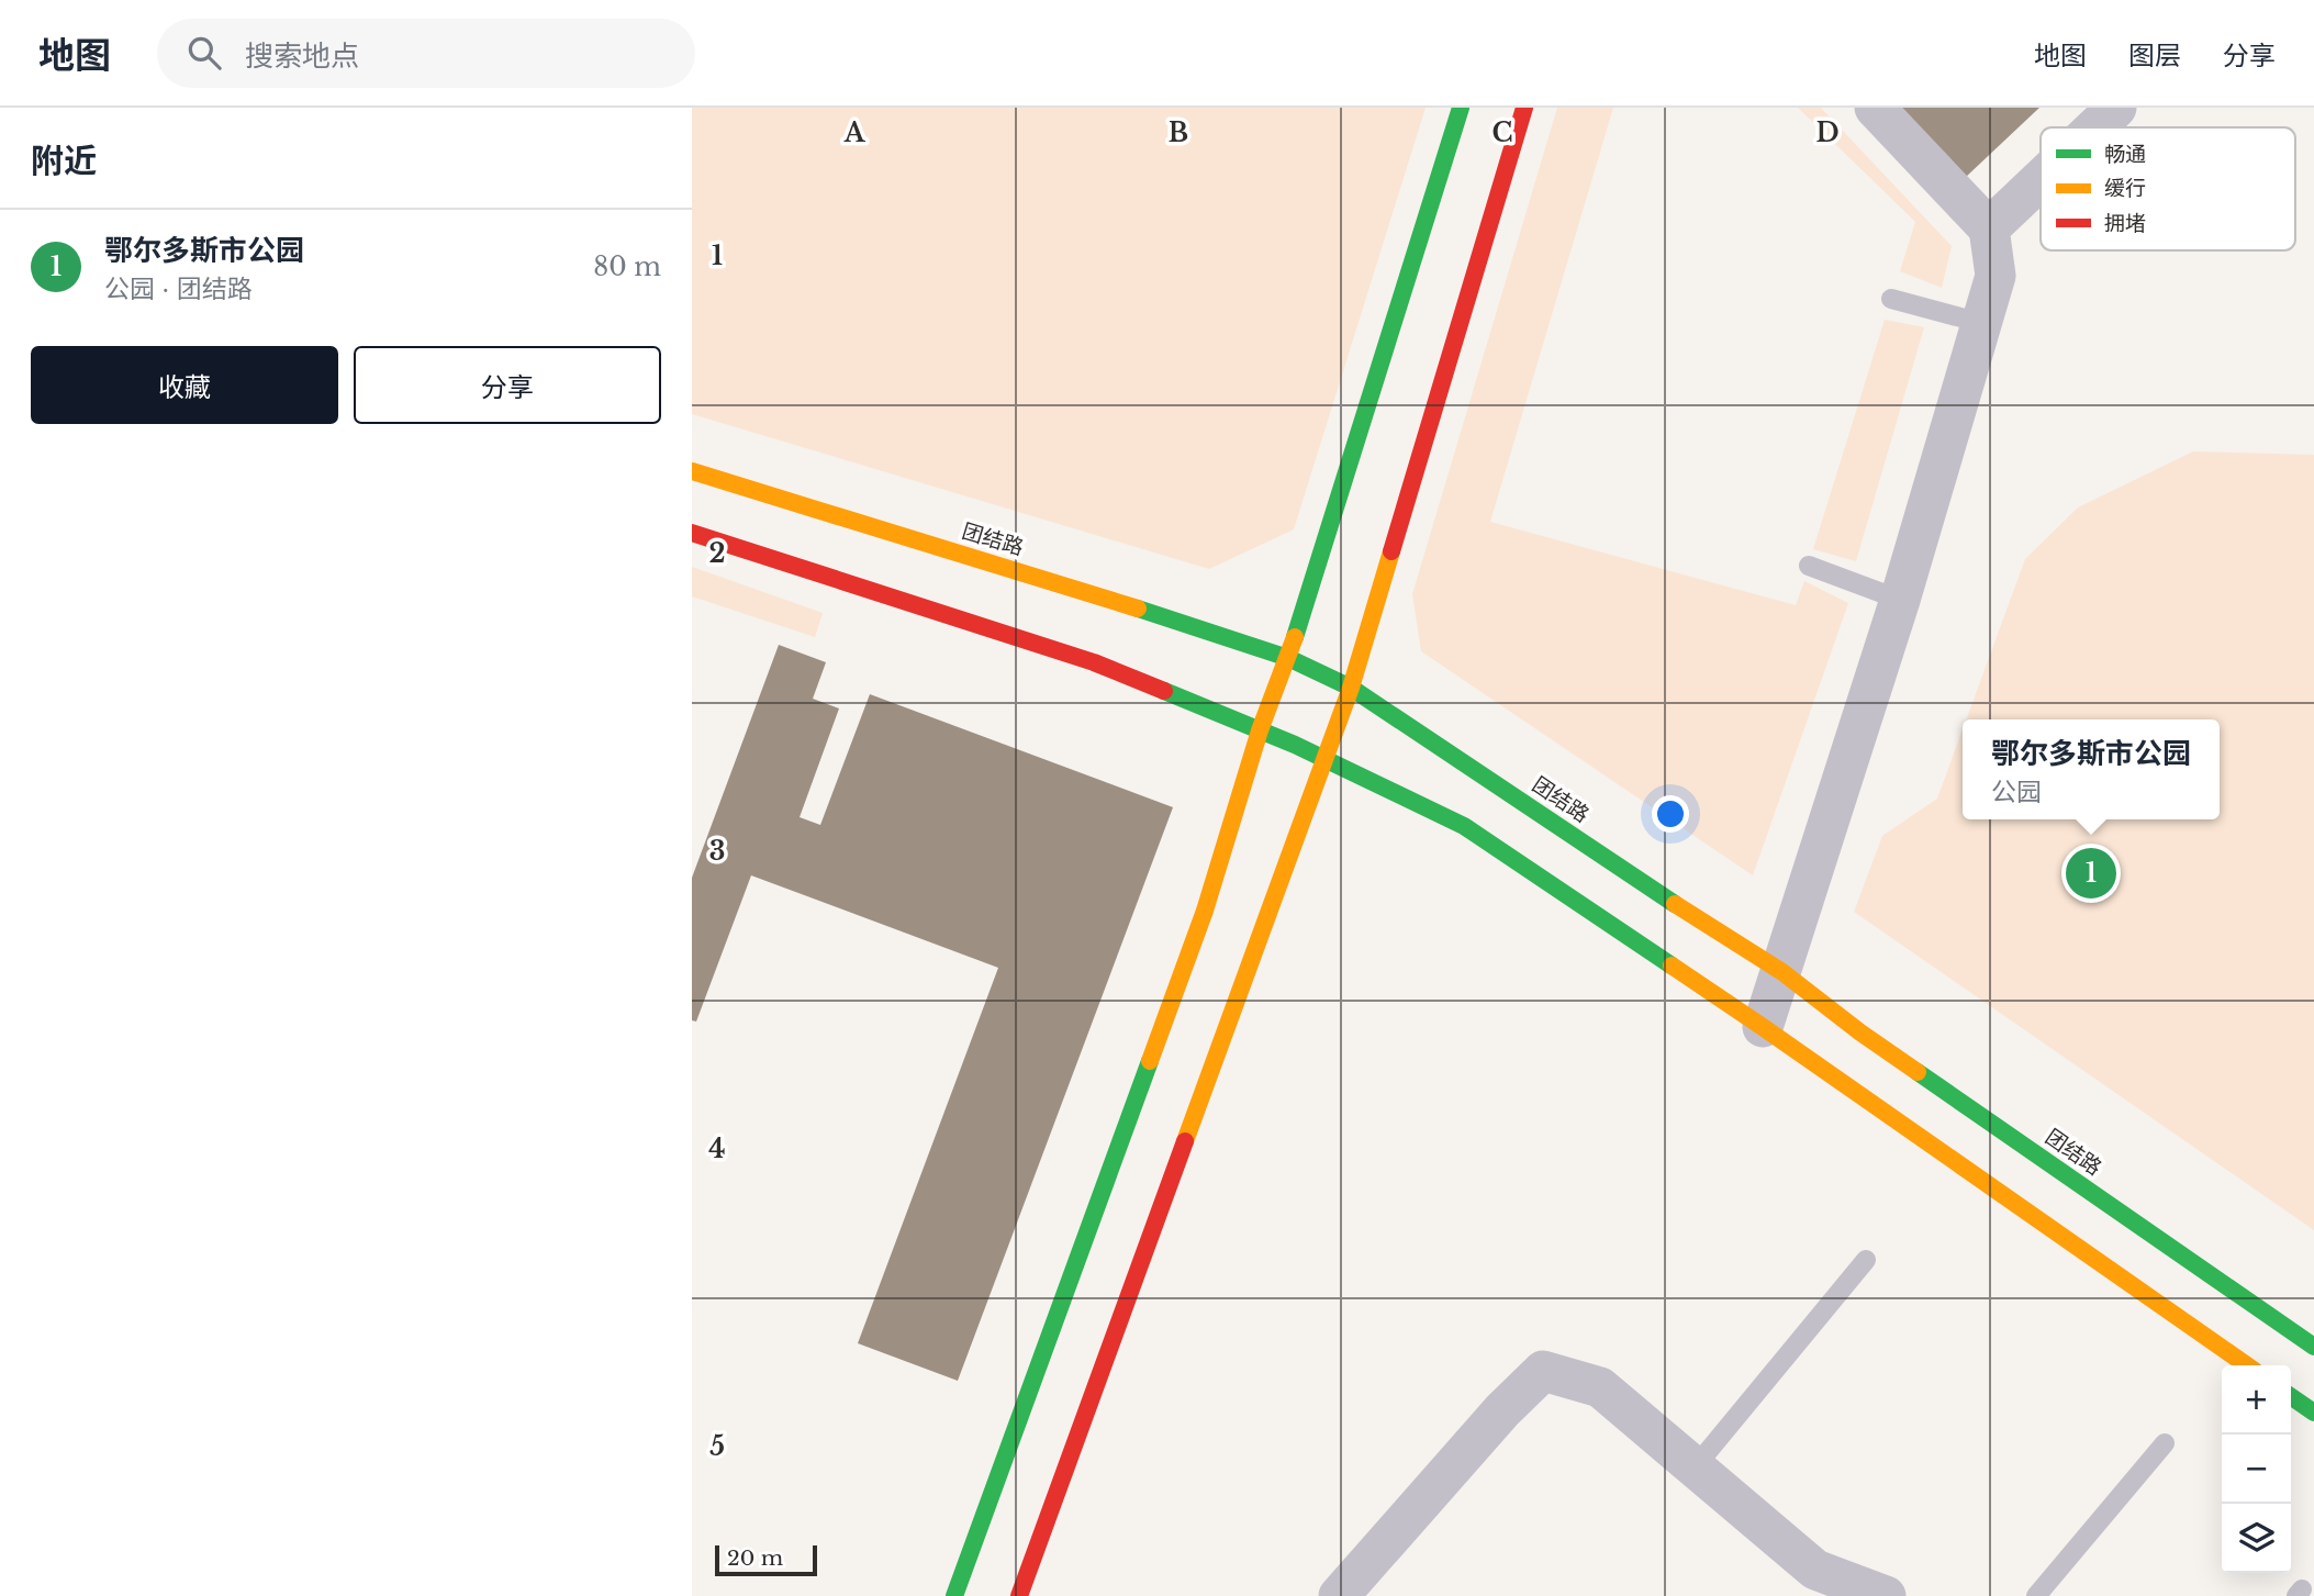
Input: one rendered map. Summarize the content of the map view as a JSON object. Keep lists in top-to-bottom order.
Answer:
{
  "streets": {
    "street": ["团结路"]
  },
  "legend": ["畅通", "缓行", "拥堵"],
  "scale_bar": "20 m",
  "page": {
    "header": "地图",
    "search": "搜索地点",
    "nav": ["地图", "图层", "分享"],
    "heading": "附近",
    "list": [
      {
        "mark": "1",
        "name": "鄂尔多斯市公园",
        "note": "公园 · 团结路",
        "value": "80 m"
      }
    ],
    "buttons": ["收藏", "分享"],
    "popup": ["鄂尔多斯市公园", "公园"],
    "pins": "1",
    "map_buttons": ["+", "−"],
    "scale": "20 m"
  },
  "grid": {
    "columns": [
      "A",
      "B",
      "C",
      "D"
    ],
    "rows": [
      "1",
      "2",
      "3",
      "4",
      "5"
    ]
  }
}
